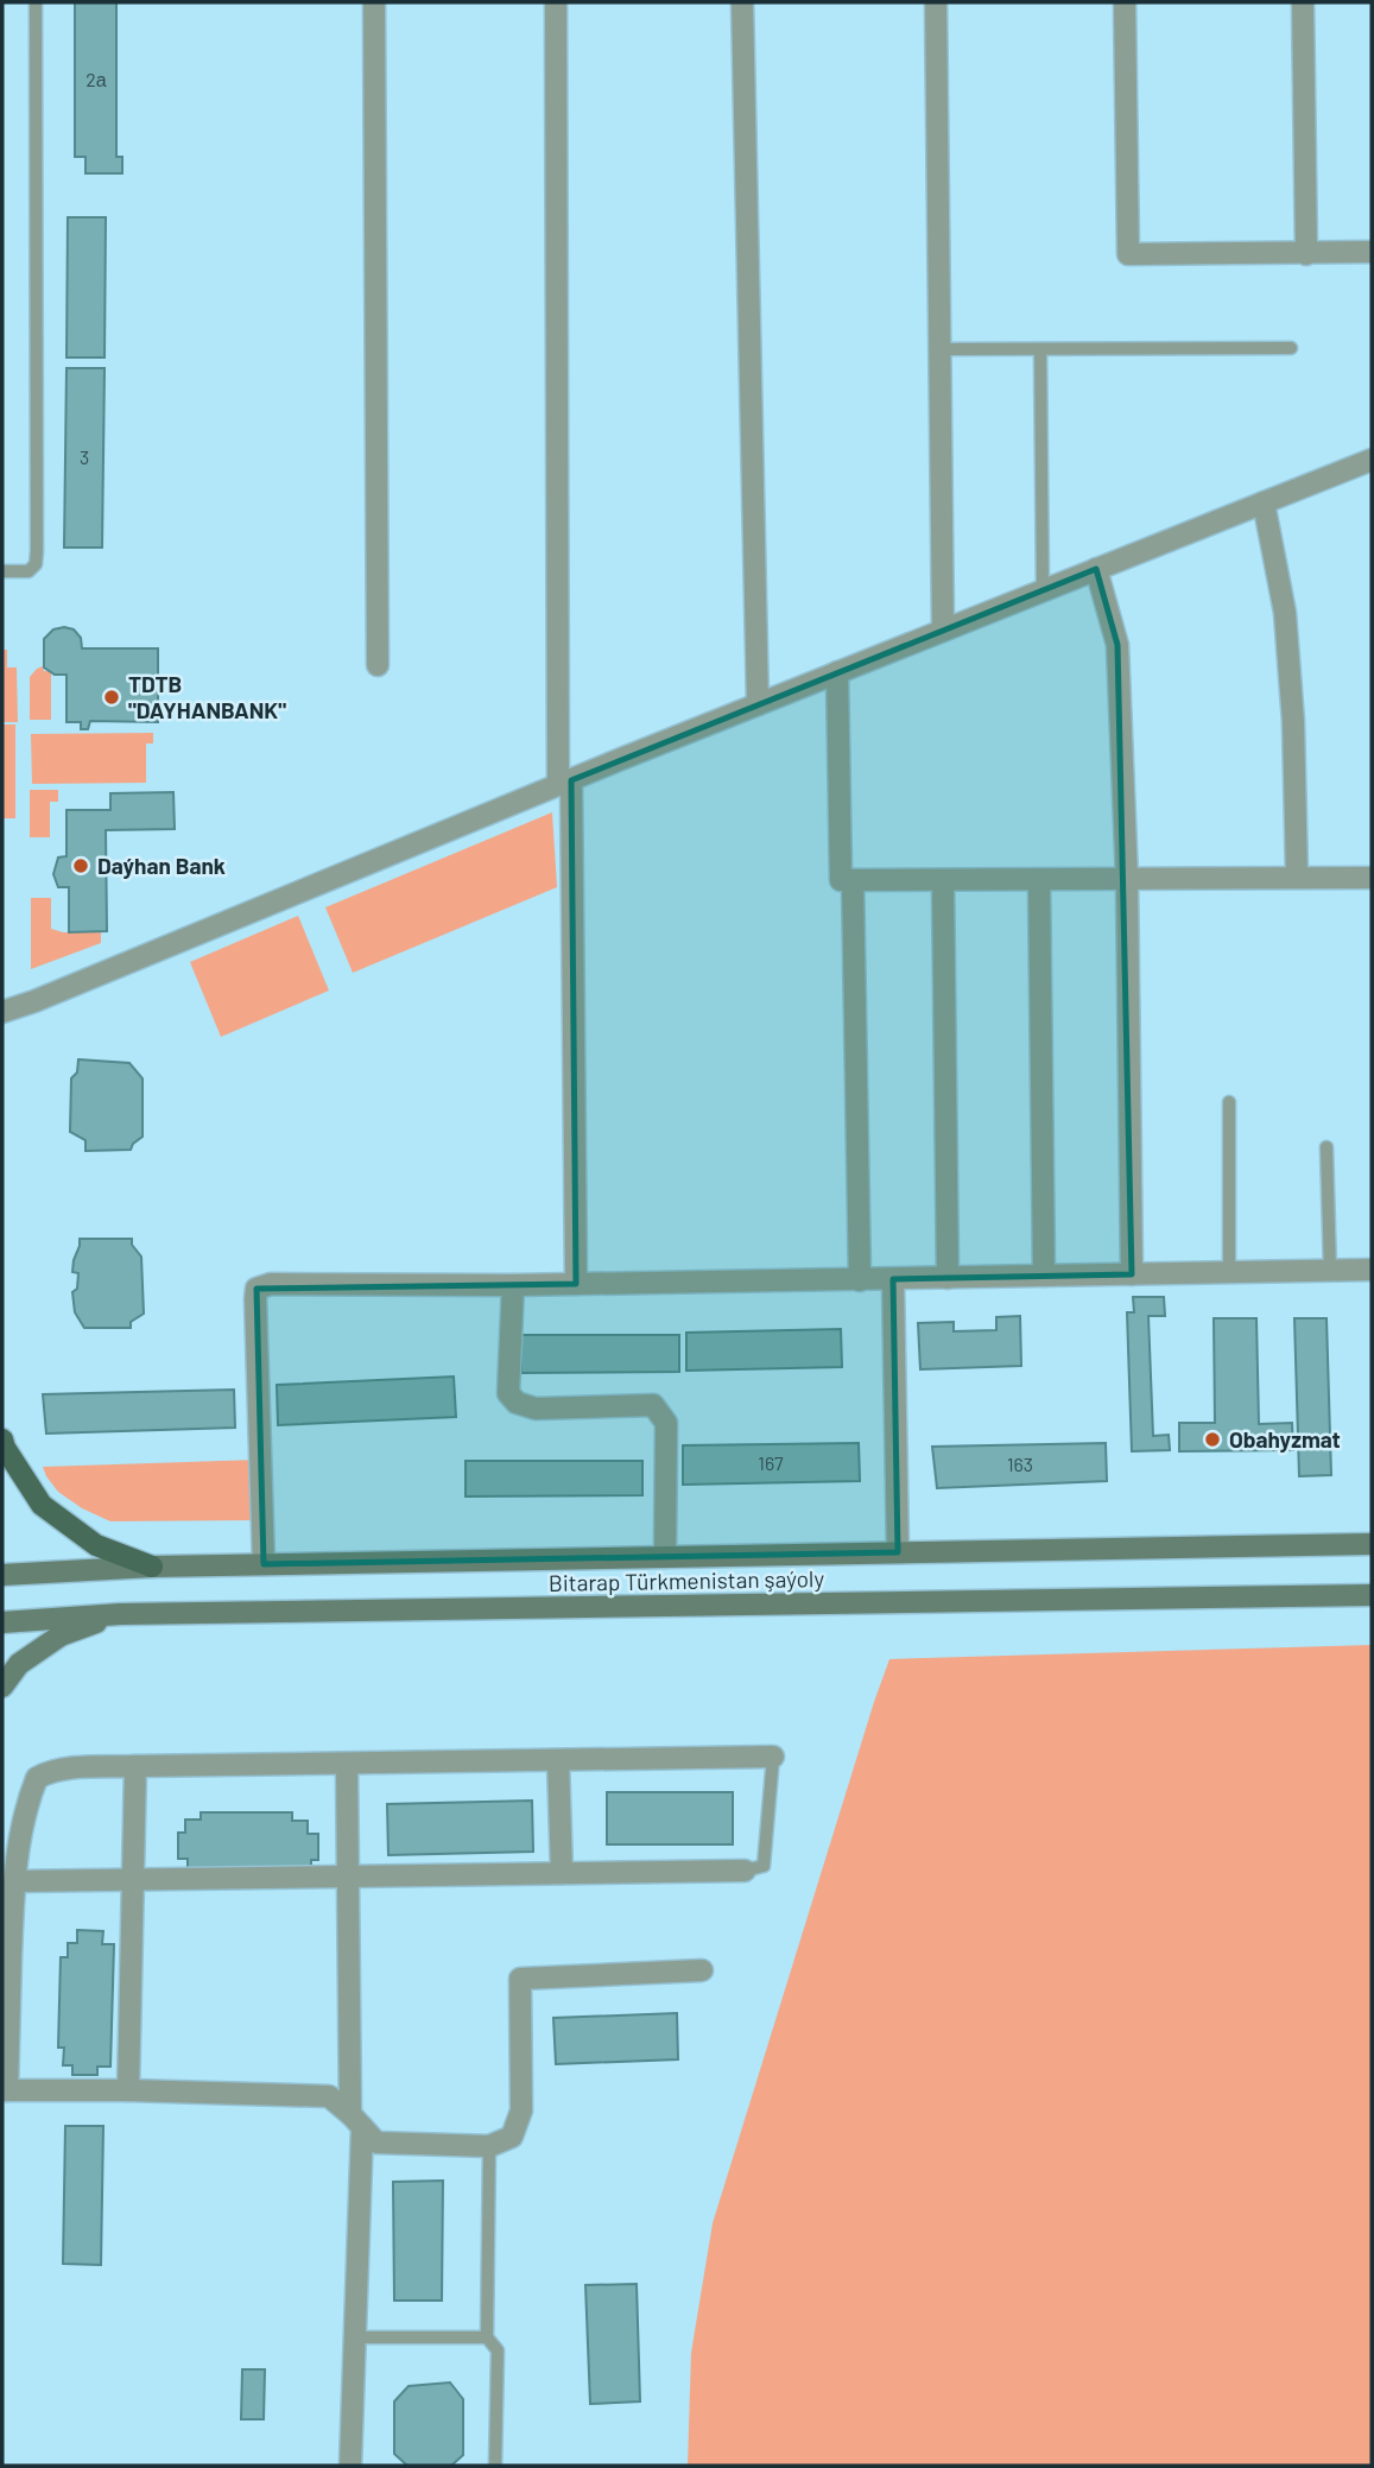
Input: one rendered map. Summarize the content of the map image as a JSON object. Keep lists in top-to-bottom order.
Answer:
{
  "streets": {
    "main road": ["Bitarap Türkmenistan şaýoly"]
  },
  "places": ["TDTB \"DAYHANBANK\"", "Daýhan Bank", "Obahyzmat"],
  "house_numbers": [
    "2а",
    "3",
    "167",
    "163"
  ]
}
